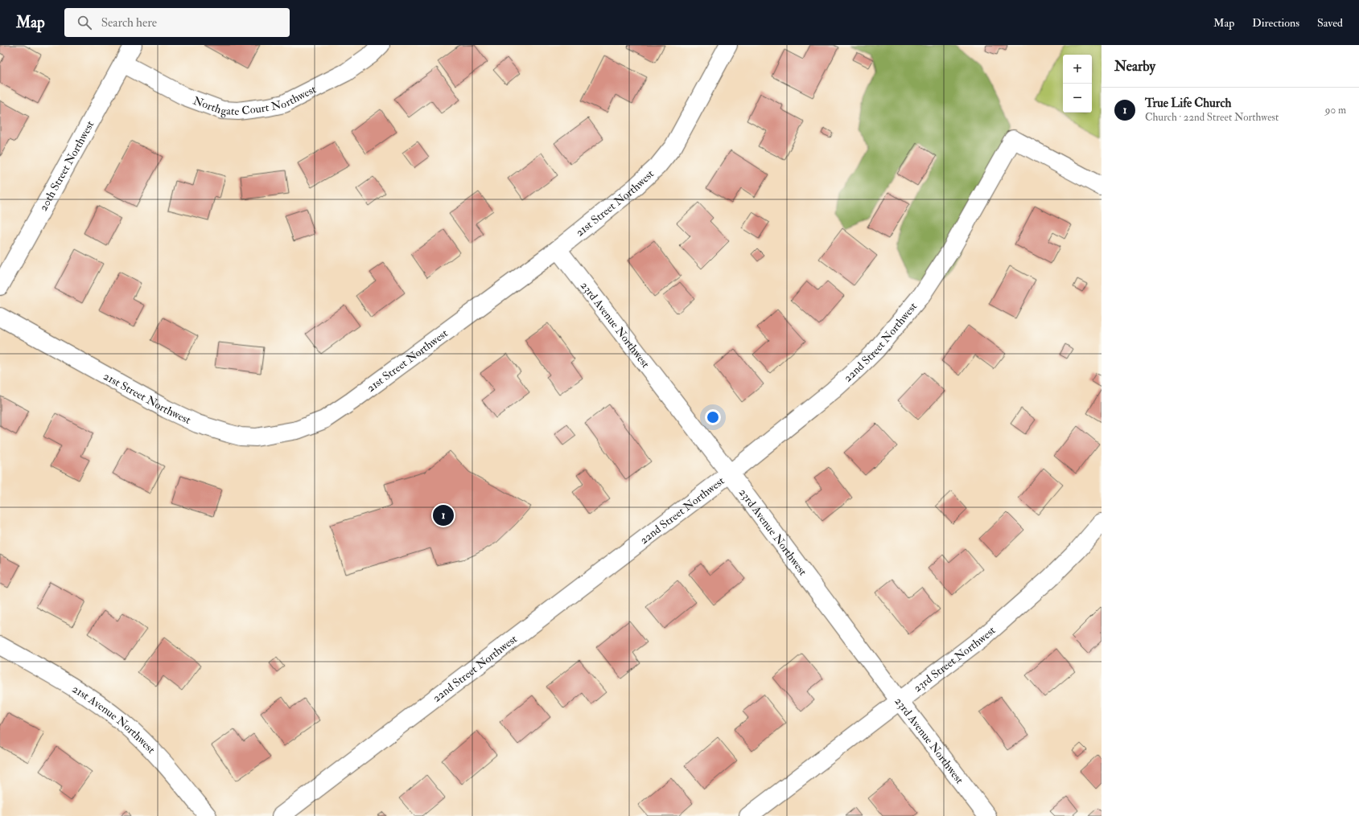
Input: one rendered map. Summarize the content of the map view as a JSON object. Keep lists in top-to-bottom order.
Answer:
{
  "streets": {
    "street": [
      "Northgate Court Northwest",
      "20th Street Northwest",
      "21st Street Northwest",
      "23rd Avenue Northwest",
      "22nd Street Northwest",
      "23rd Street Northwest",
      "21st Avenue Northwest"
    ]
  },
  "crossings": [
    ["Northgate Court Northwest", "20th Street Northwest"],
    ["21st Street Northwest", "23rd Avenue Northwest"],
    ["23rd Avenue Northwest", "22nd Street Northwest"],
    ["23rd Avenue Northwest", "23rd Street Northwest"]
  ],
  "page": {
    "header": "Map",
    "search": "Search here",
    "nav": ["Map", "Directions", "Saved"],
    "heading": "Nearby",
    "map_buttons": ["+", "−"],
    "list": [
      {
        "mark": "1",
        "name": "True Life Church",
        "note": "Church · 22nd Street Northwest",
        "value": "90 m"
      }
    ],
    "pins": "1"
  }
}
